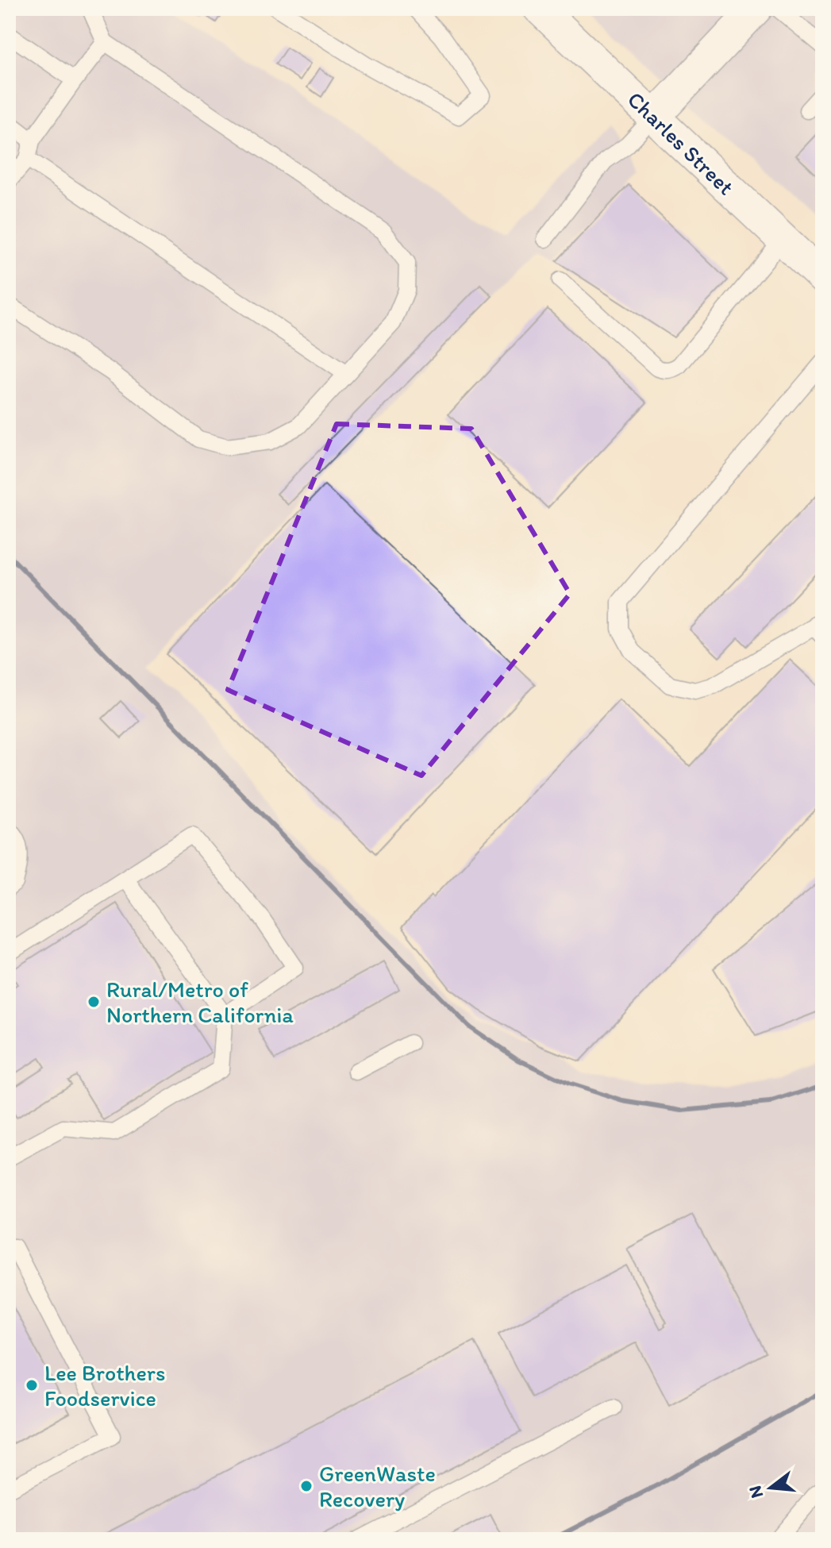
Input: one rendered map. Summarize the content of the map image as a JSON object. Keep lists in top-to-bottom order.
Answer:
{
  "streets": {
    "street": ["Charles Street"]
  },
  "places": ["Rural/Metro of Northern California", "Lee Brothers Foodservice", "GreenWaste Recovery"],
  "north": "left"
}
